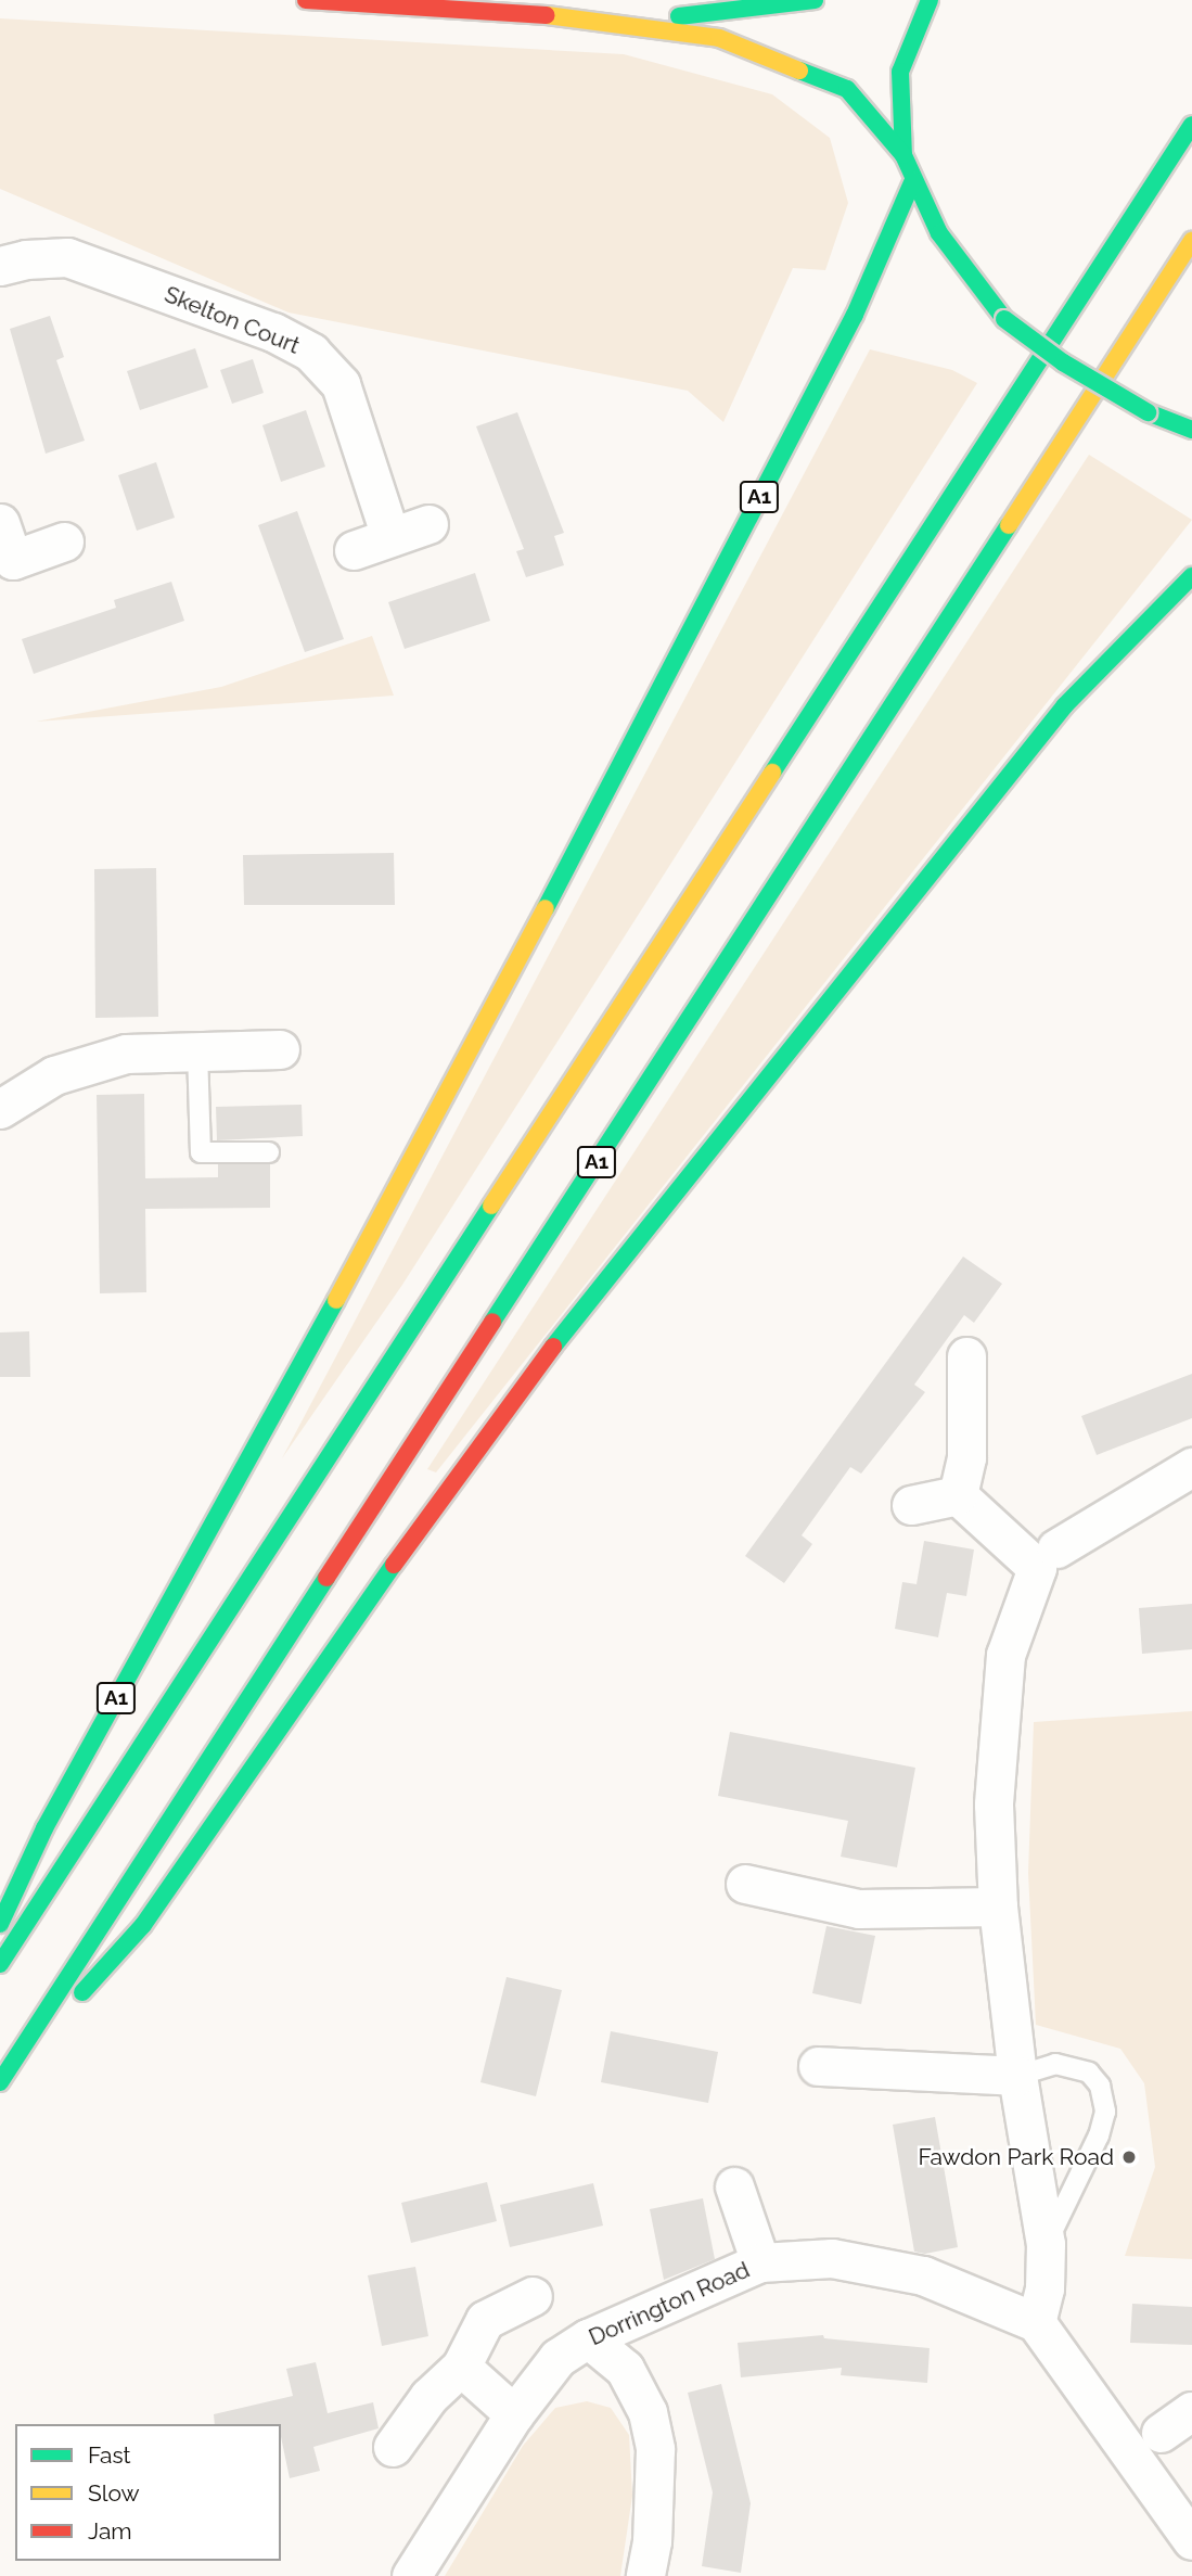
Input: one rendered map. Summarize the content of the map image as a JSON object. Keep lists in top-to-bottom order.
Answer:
{
  "streets": {
    "main road": ["A1"],
    "street": ["Skelton Court", "Dorrington Road"]
  },
  "places": ["Fawdon Park Road"],
  "legend": ["Fast", "Slow", "Jam"]
}
